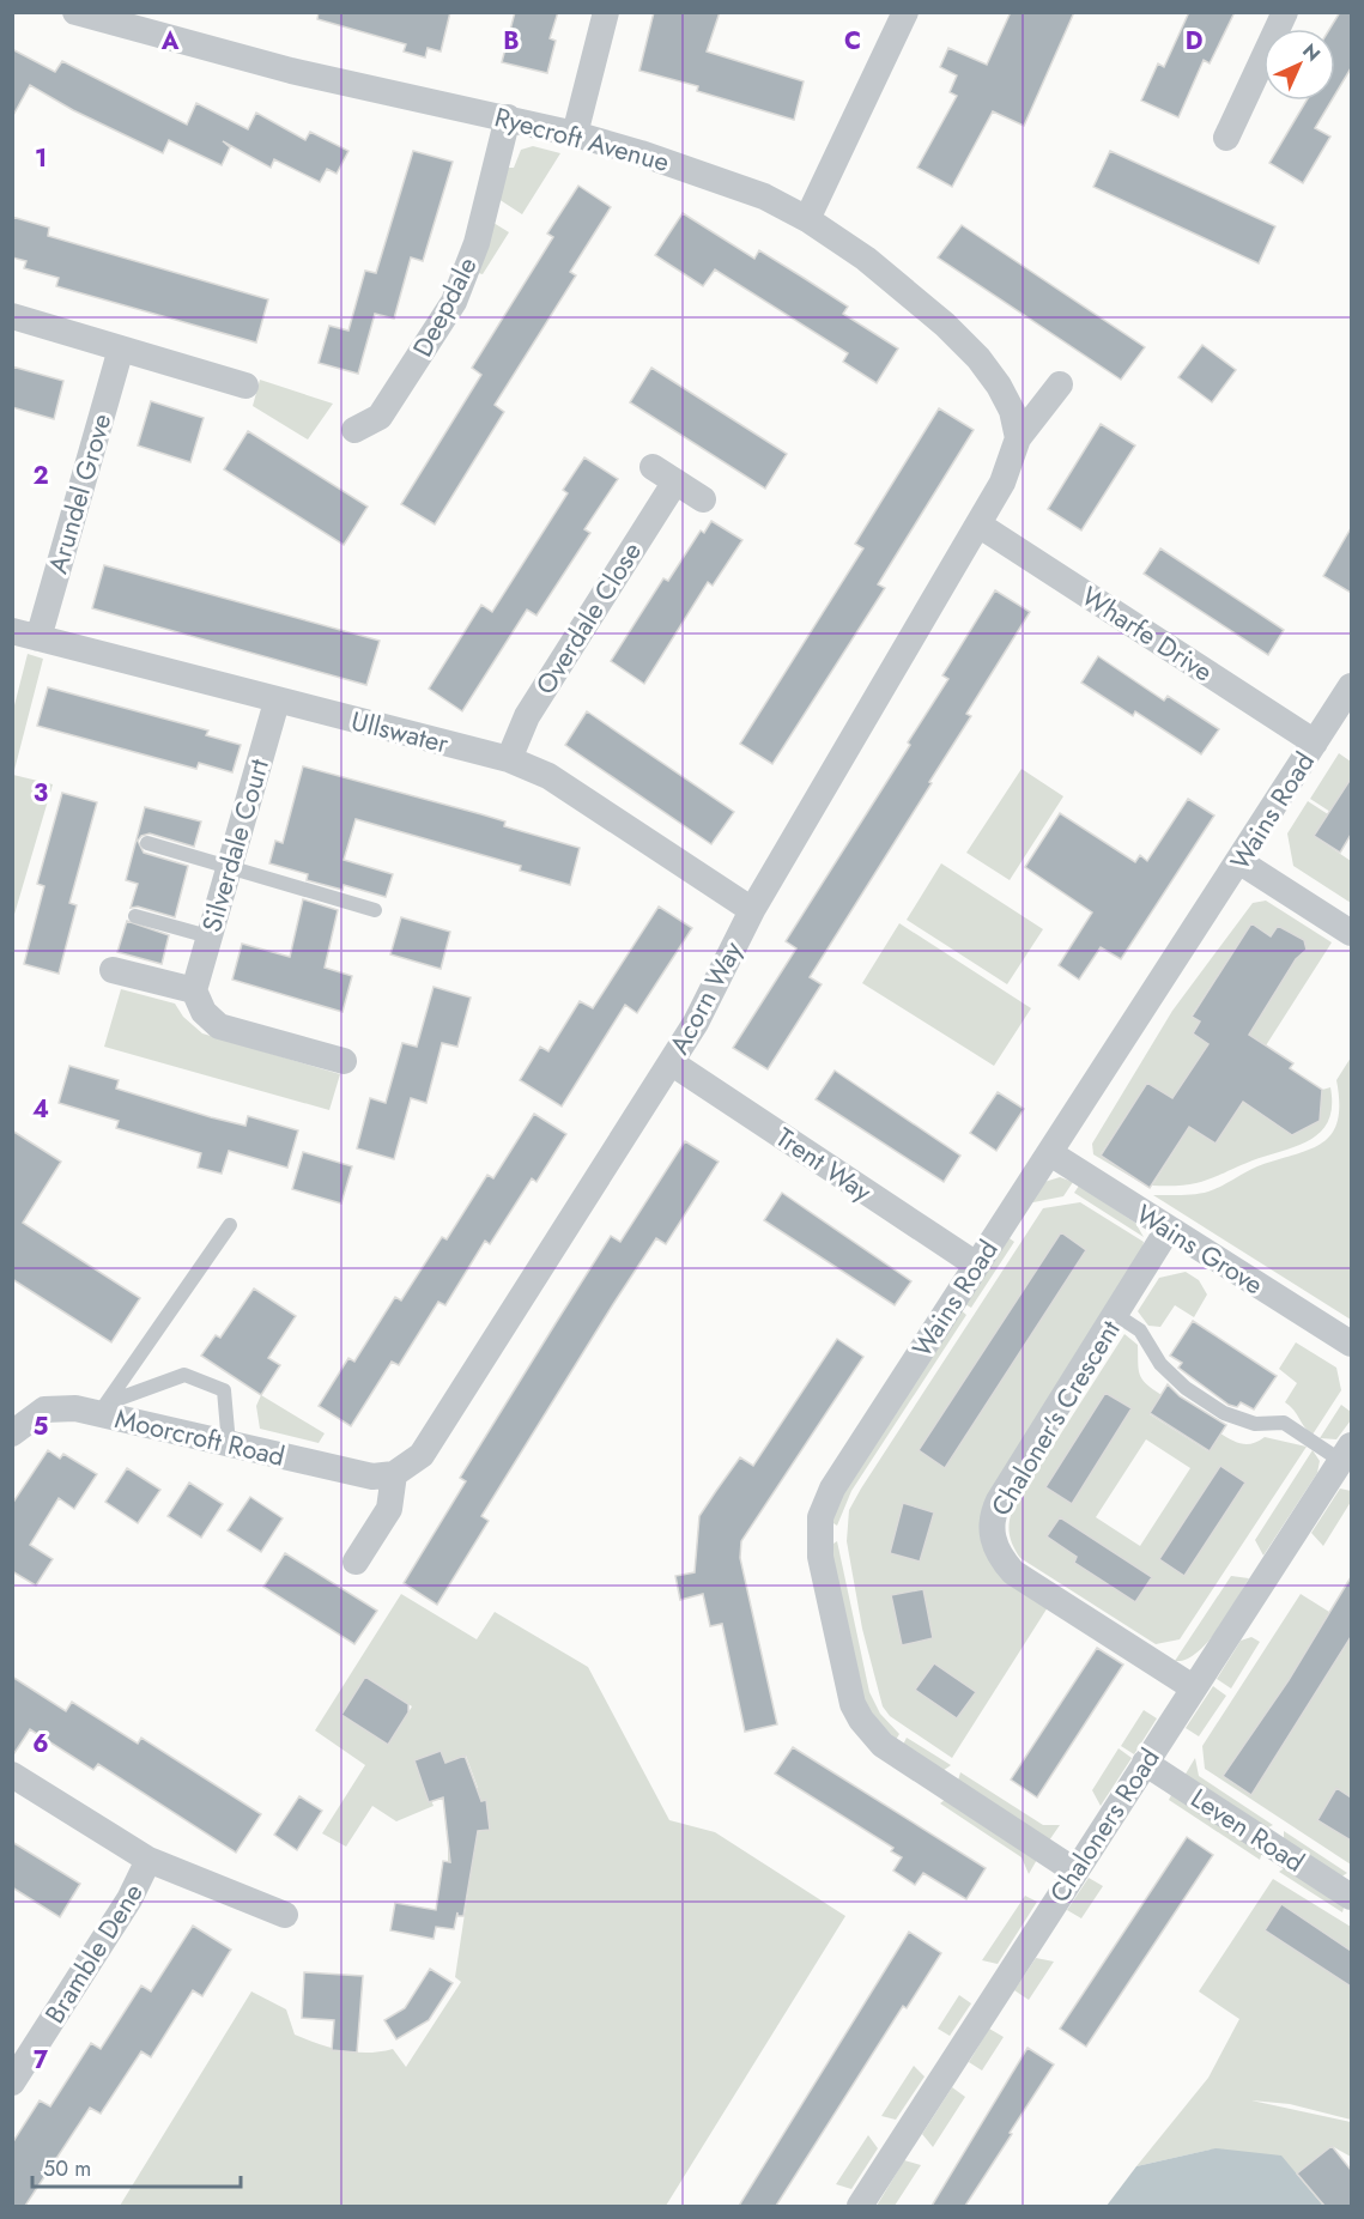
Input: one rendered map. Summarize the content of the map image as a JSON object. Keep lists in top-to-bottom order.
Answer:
{
  "streets": {
    "street": [
      "Ryecroft Avenue",
      "Deepdale",
      "Arundel Grove",
      "Overdale Close",
      "Wharfe Drive",
      "Ullswater",
      "Wains Road",
      "Silverdale Court",
      "Acorn Way",
      "Trent Way",
      "Wains Grove",
      "Chaloner's Crescent",
      "Moorcroft Road",
      "Chaloners Road",
      "Leven Road",
      "Bramble Dene"
    ]
  },
  "crossings": [
    ["Ryecroft Avenue", "Deepdale"],
    ["Ryecroft Avenue", "Acorn Way"],
    ["Arundel Grove", "Ullswater"],
    ["Overdale Close", "Ullswater"],
    ["Wharfe Drive", "Wains Road"],
    ["Wharfe Drive", "Acorn Way"],
    ["Ullswater", "Silverdale Court"],
    ["Ullswater", "Acorn Way"],
    ["Wains Road", "Trent Way"],
    ["Wains Road", "Wains Grove"],
    ["Wains Road", "Chaloners Road"],
    ["Acorn Way", "Trent Way"],
    ["Acorn Way", "Moorcroft Road"],
    ["Wains Grove", "Chaloner's Crescent"],
    ["Chaloner's Crescent", "Chaloners Road"],
    ["Chaloners Road", "Leven Road"]
  ],
  "scale_bar": "50 m",
  "north": "top right",
  "grid": {
    "columns": [
      "A",
      "B",
      "C",
      "D"
    ],
    "rows": [
      "1",
      "2",
      "3",
      "4",
      "5",
      "6",
      "7"
    ]
  }
}
